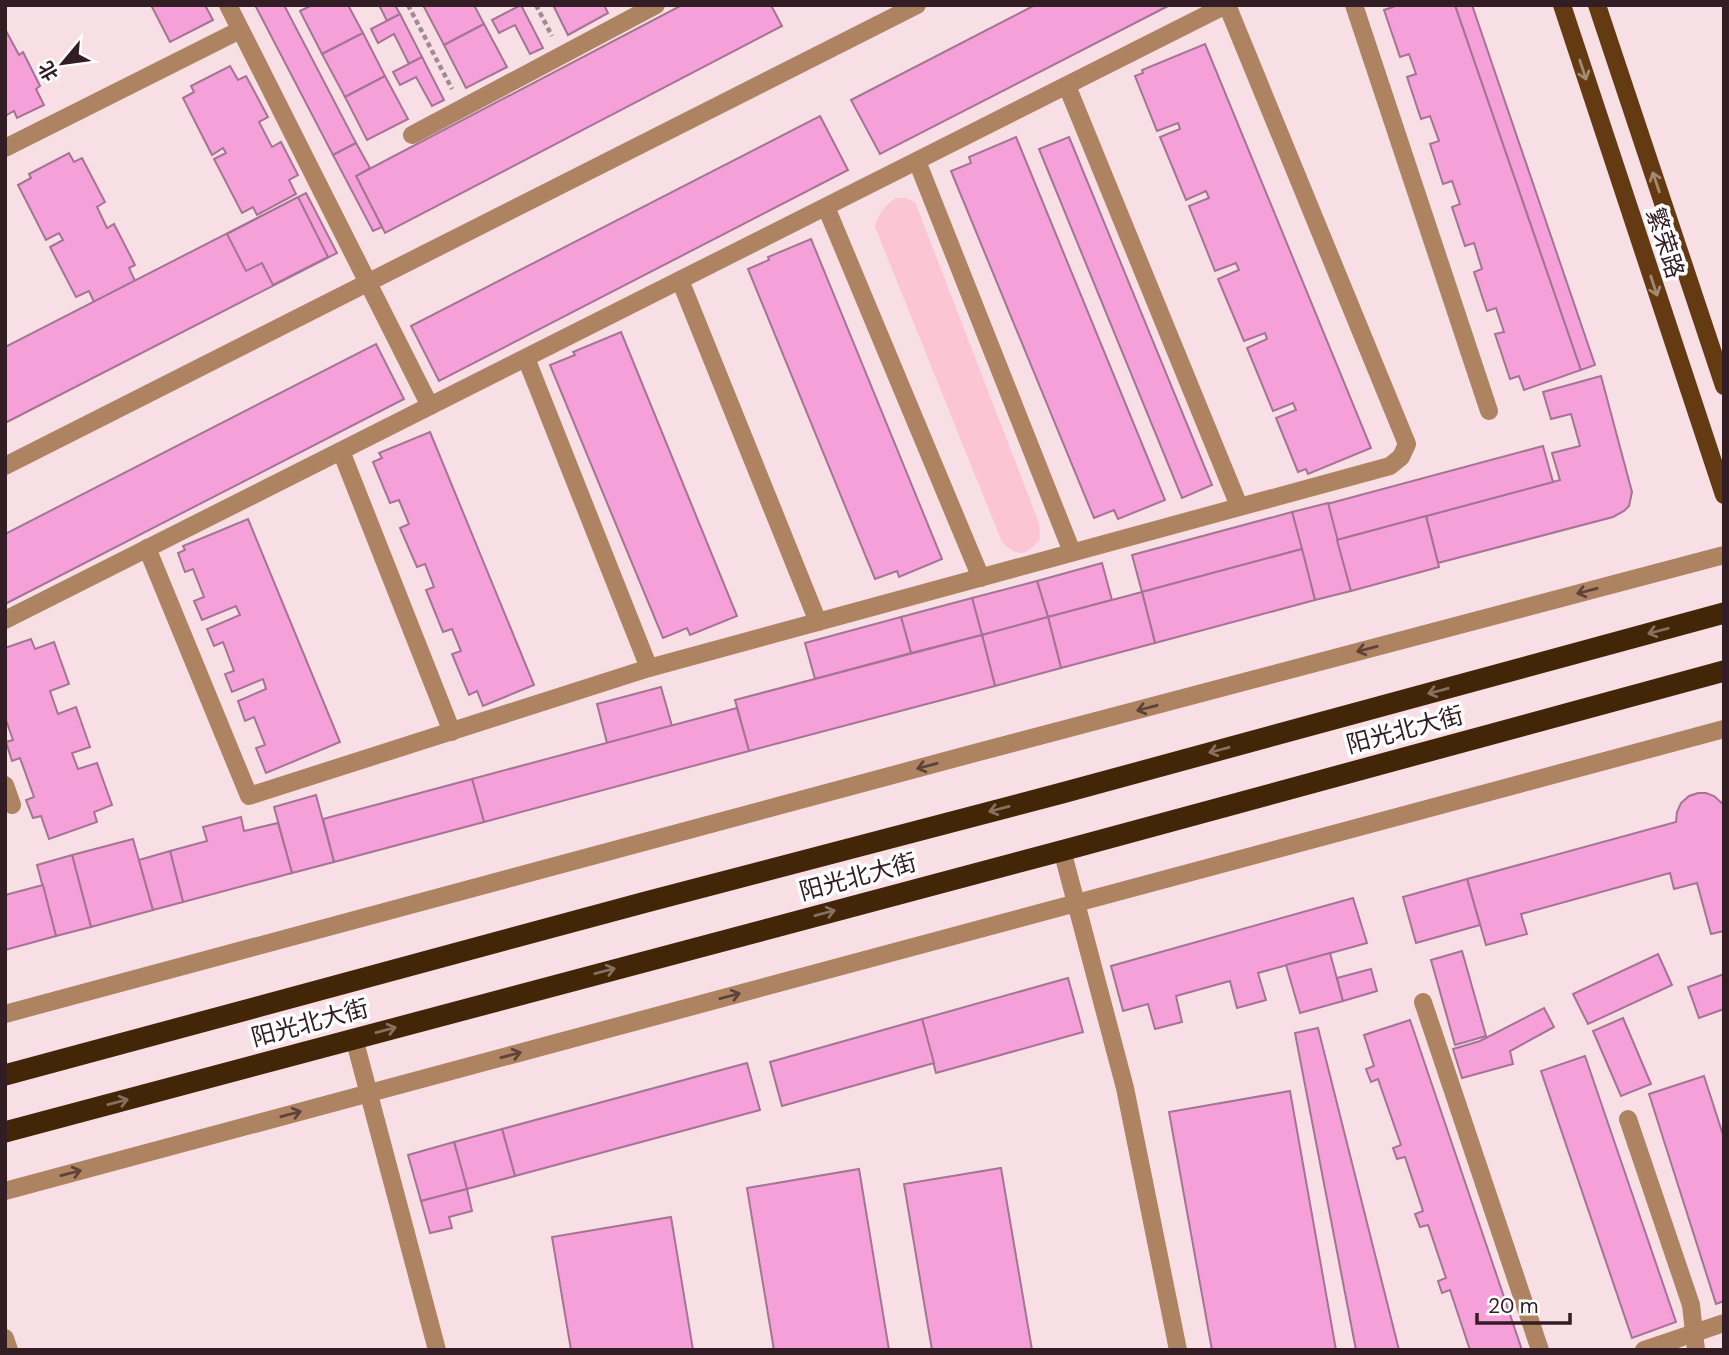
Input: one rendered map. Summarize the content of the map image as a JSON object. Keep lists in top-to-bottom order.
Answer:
{
  "streets": {
    "highway": ["阳光北大街"],
    "main road": ["繁荣路"]
  },
  "scale_bar": "20 m",
  "north": "bottom left"
}
